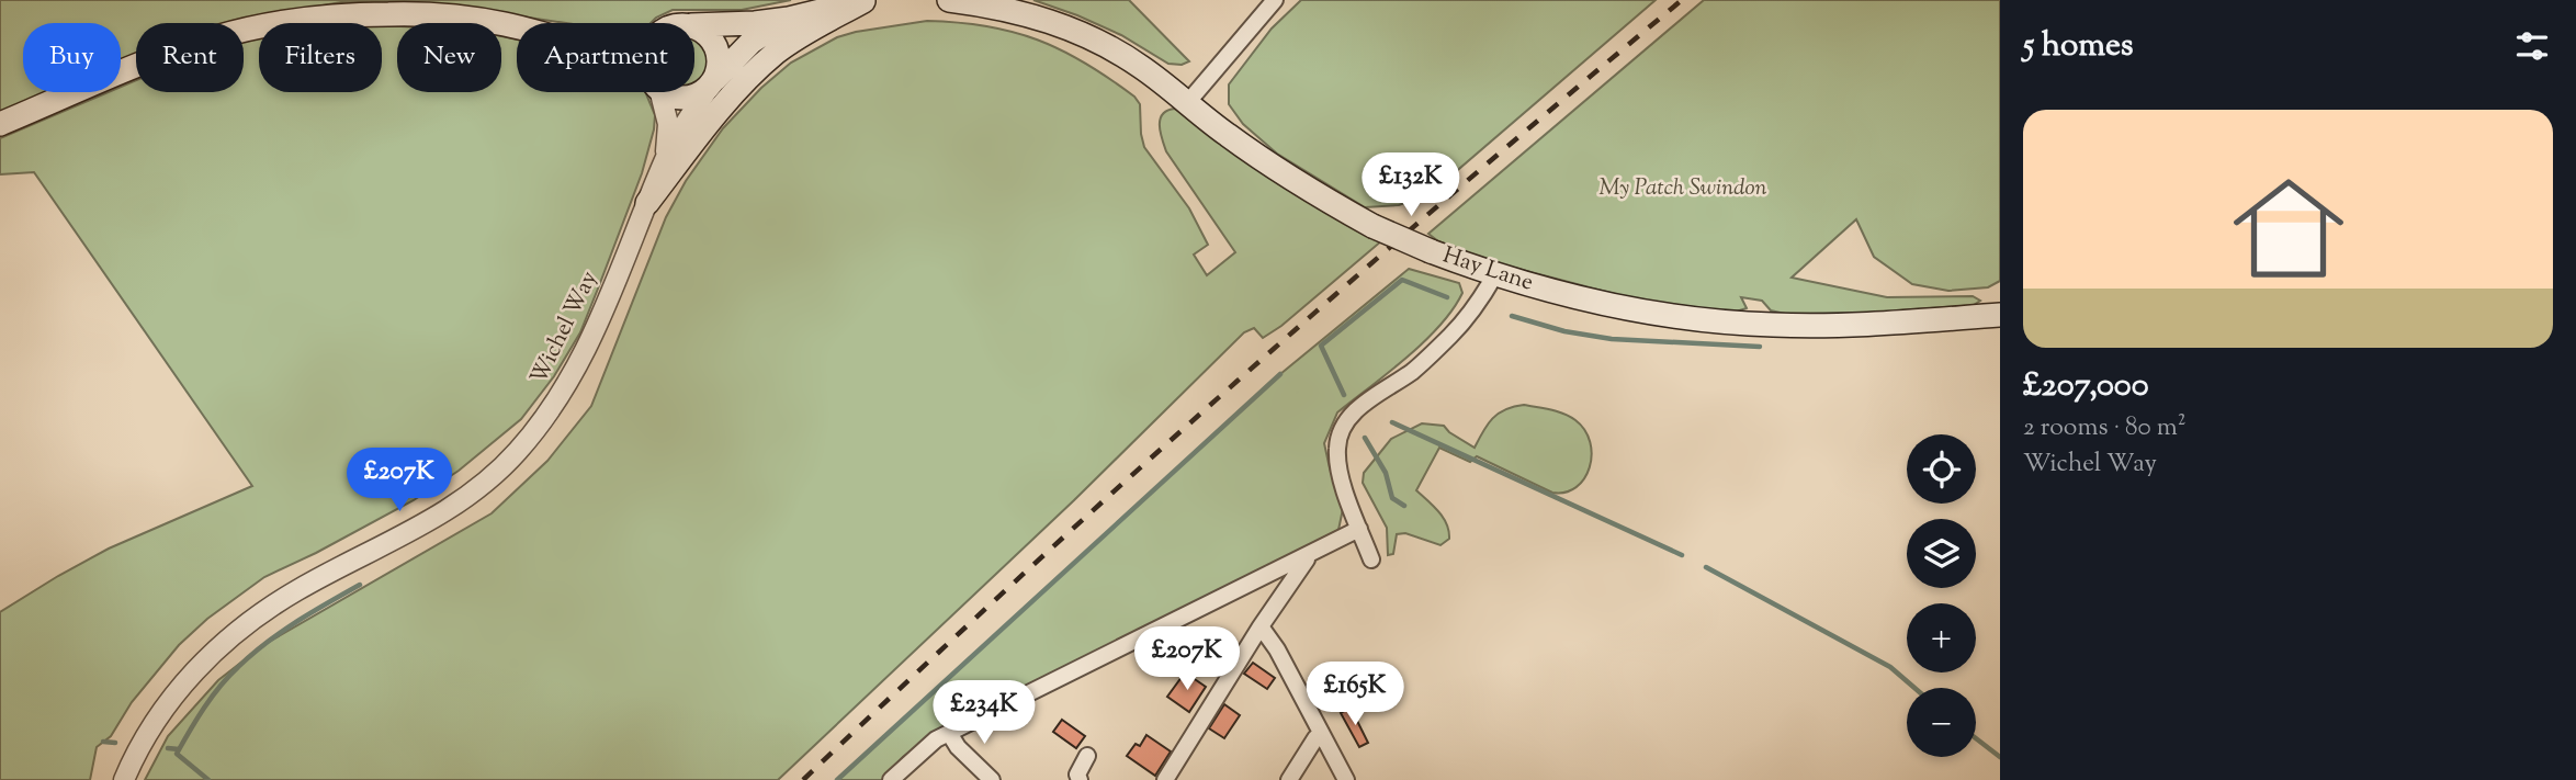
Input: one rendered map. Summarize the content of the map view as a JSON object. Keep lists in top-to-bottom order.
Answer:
{
  "streets": {
    "main road": ["Hay Lane"],
    "street": ["Wichel Way"]
  },
  "parks": ["My Patch Swindon"],
  "page": {
    "heading": "5 homes",
    "chip": [
      "Buy",
      "Rent",
      "Filters",
      "New",
      "Apartment"
    ],
    "list": [
      {
        "name": "£207,000",
        "note": "2 rooms · 80 m² · Wichel Way"
      }
    ],
    "price": [
      "£132K",
      "£207K",
      "£207K",
      "£165K",
      "£234K"
    ],
    "map_buttons": ["+", "−"]
  }
}
